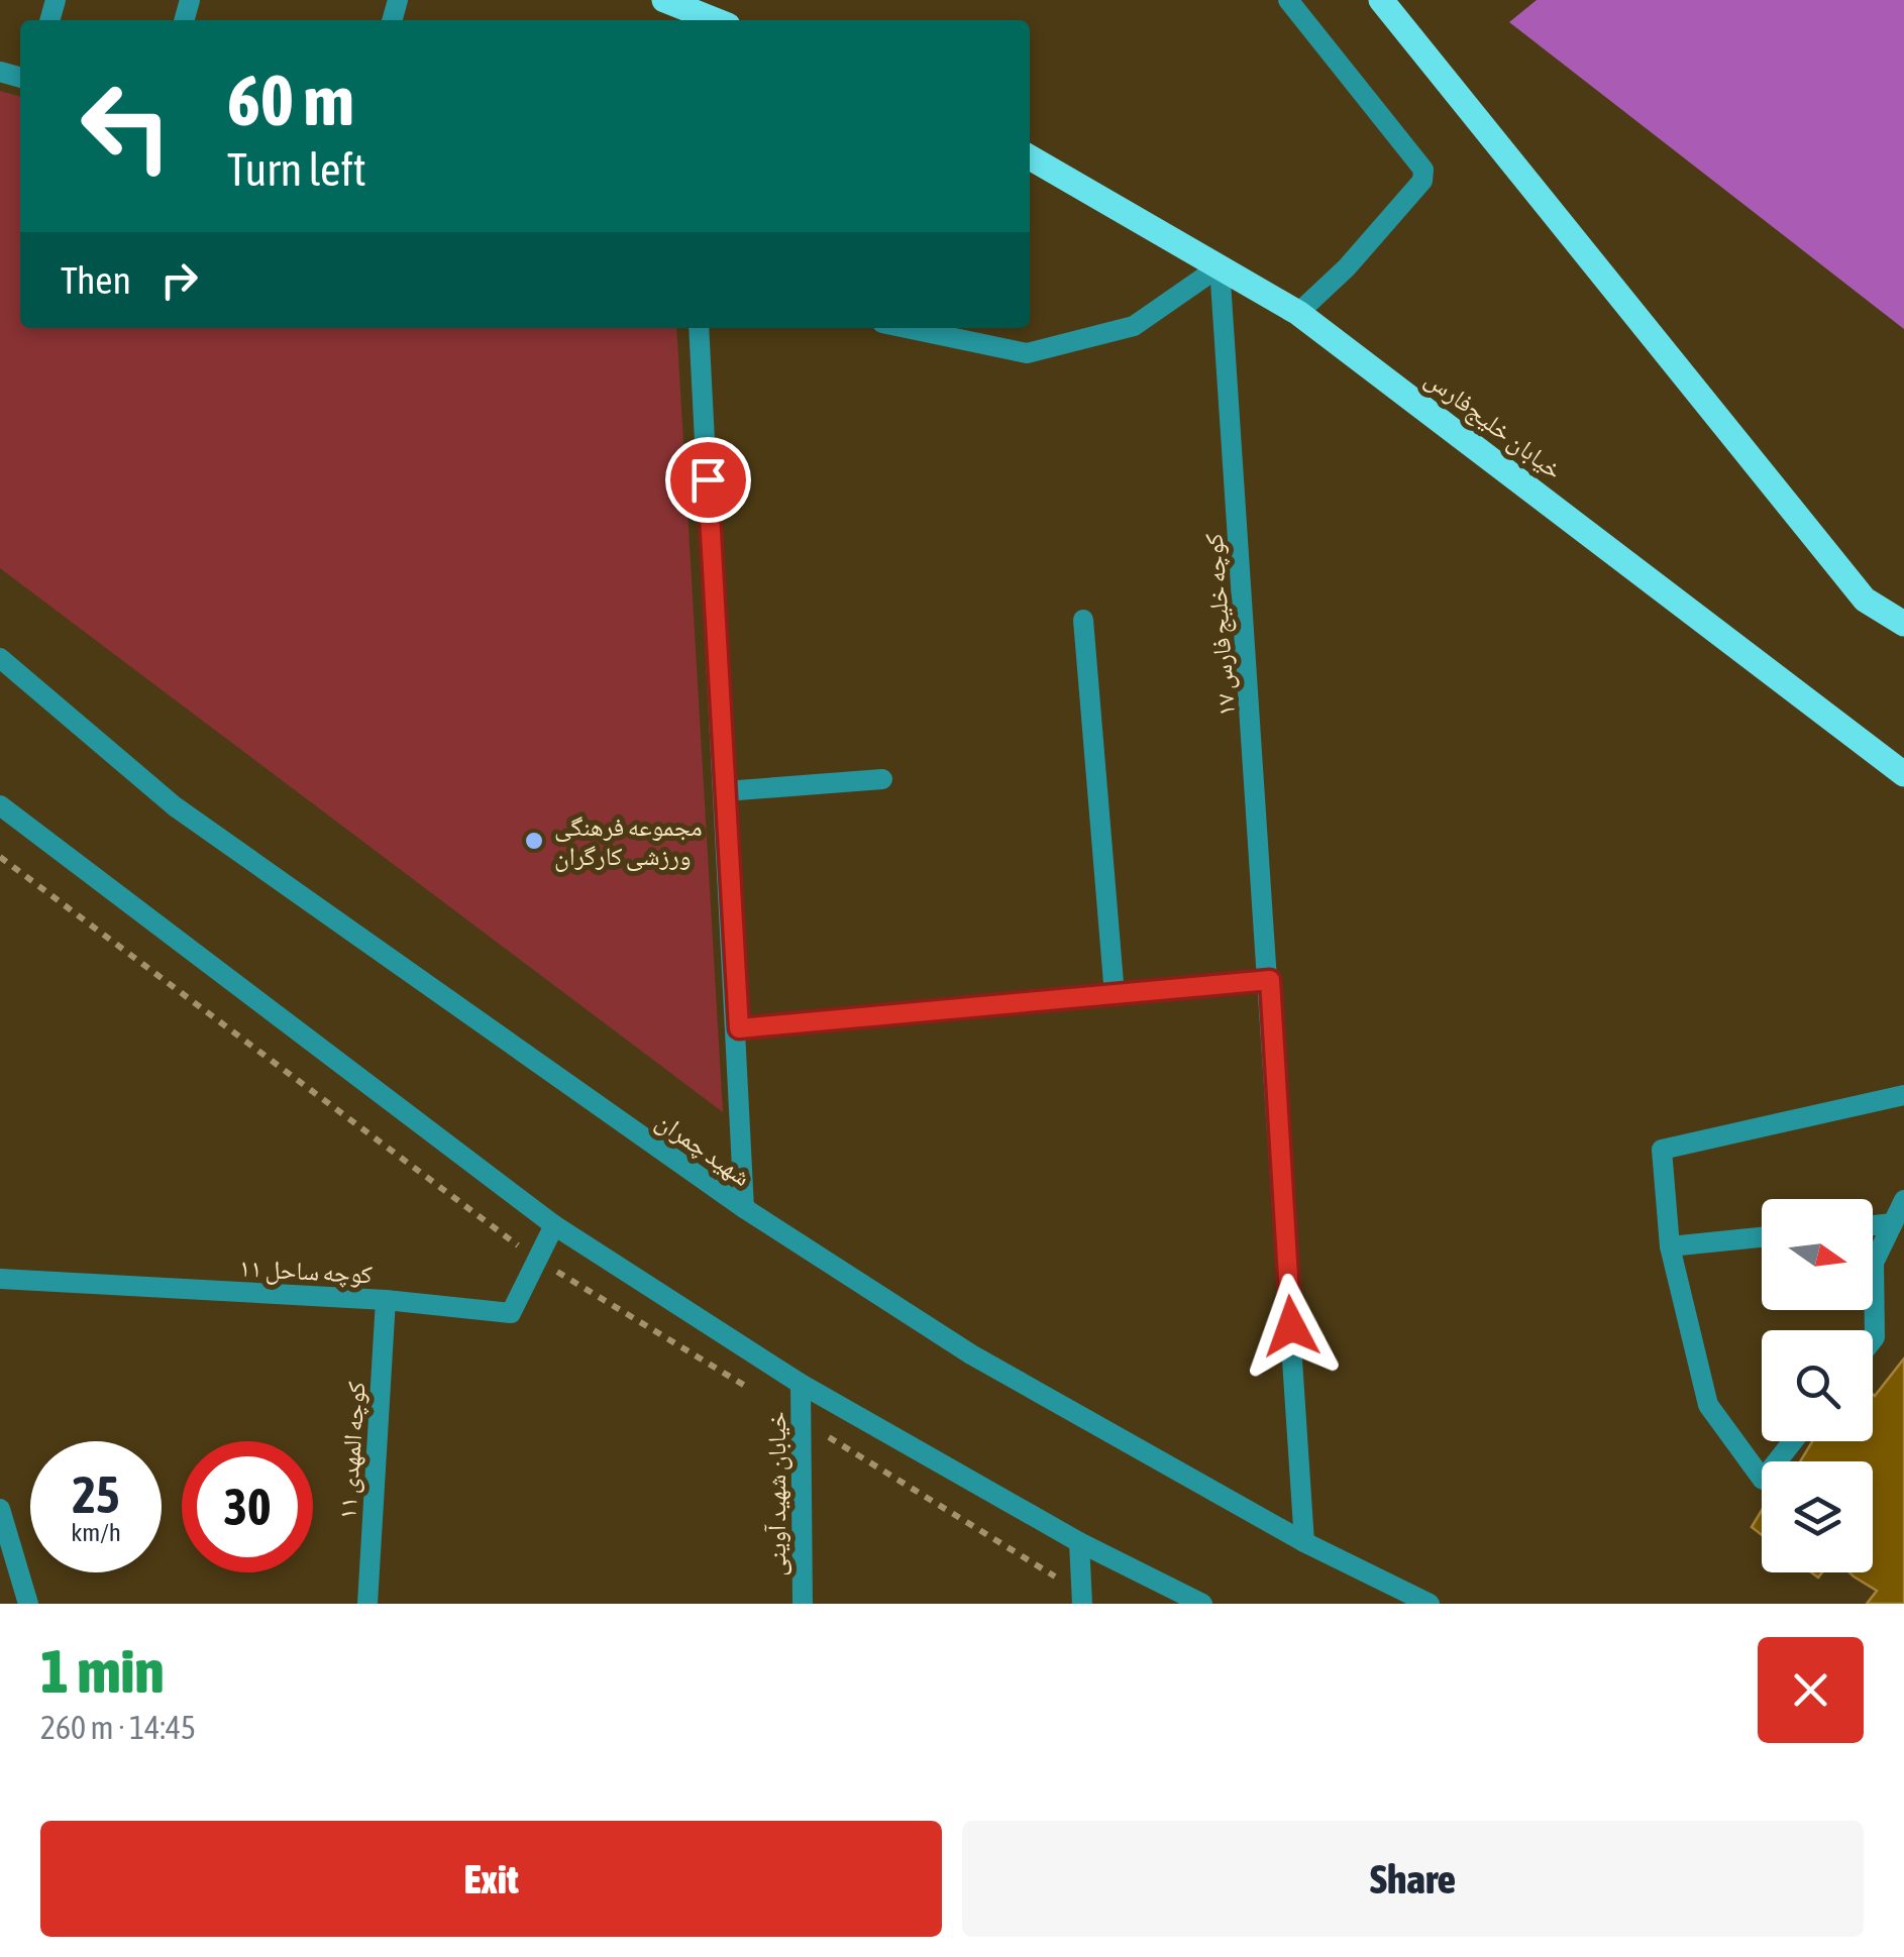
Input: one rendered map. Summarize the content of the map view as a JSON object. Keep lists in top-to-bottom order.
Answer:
{
  "streets": {
    "main road": ["خیابان خلیج‌فارس"],
    "street": [
      "کوچه خلیج فارس ۱۷",
      "شهید چمران",
      "کوچه ساحل ۱۱",
      "کوچه المهدی ۱۱",
      "خیابان شهید آوینی"
    ]
  },
  "crossings": [
    ["خیابان خلیج‌فارس", "کوچه خلیج فارس ۱۷"],
    ["کوچه خلیج فارس ۱۷", "شهید چمران"],
    ["کوچه ساحل ۱۱", "کوچه المهدی ۱۱"]
  ],
  "places": ["مجموعه فرهنگی ورزشی کارگران"],
  "north": "right",
  "page": {
    "turn": ["60 m", "Turn left"],
    "then": "Then",
    "speed": "25 km/h",
    "limit": "30",
    "heading": ["1 min", "260 m · 14:45"],
    "buttons": ["Exit", "Share"]
  }
}
